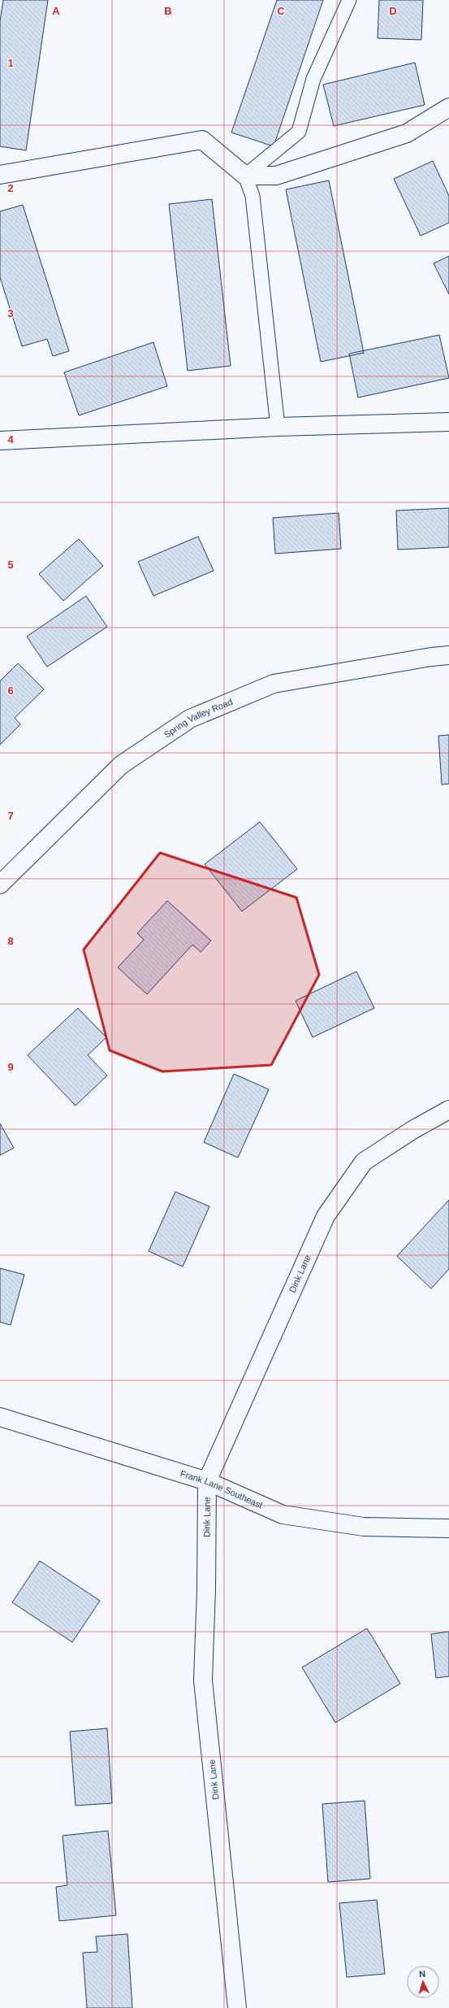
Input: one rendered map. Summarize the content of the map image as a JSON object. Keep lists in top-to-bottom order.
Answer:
{
  "streets": {
    "street": ["Spring Valley Road", "Dink Lane", "Frank Lane Southeast"]
  },
  "crossings": [
    ["Dink Lane", "Frank Lane Southeast"]
  ],
  "north": "top",
  "grid": {
    "columns": [
      "A",
      "B",
      "C",
      "D"
    ],
    "rows": [
      "1",
      "2",
      "3",
      "4",
      "5",
      "6",
      "7",
      "8",
      "9"
    ]
  }
}
